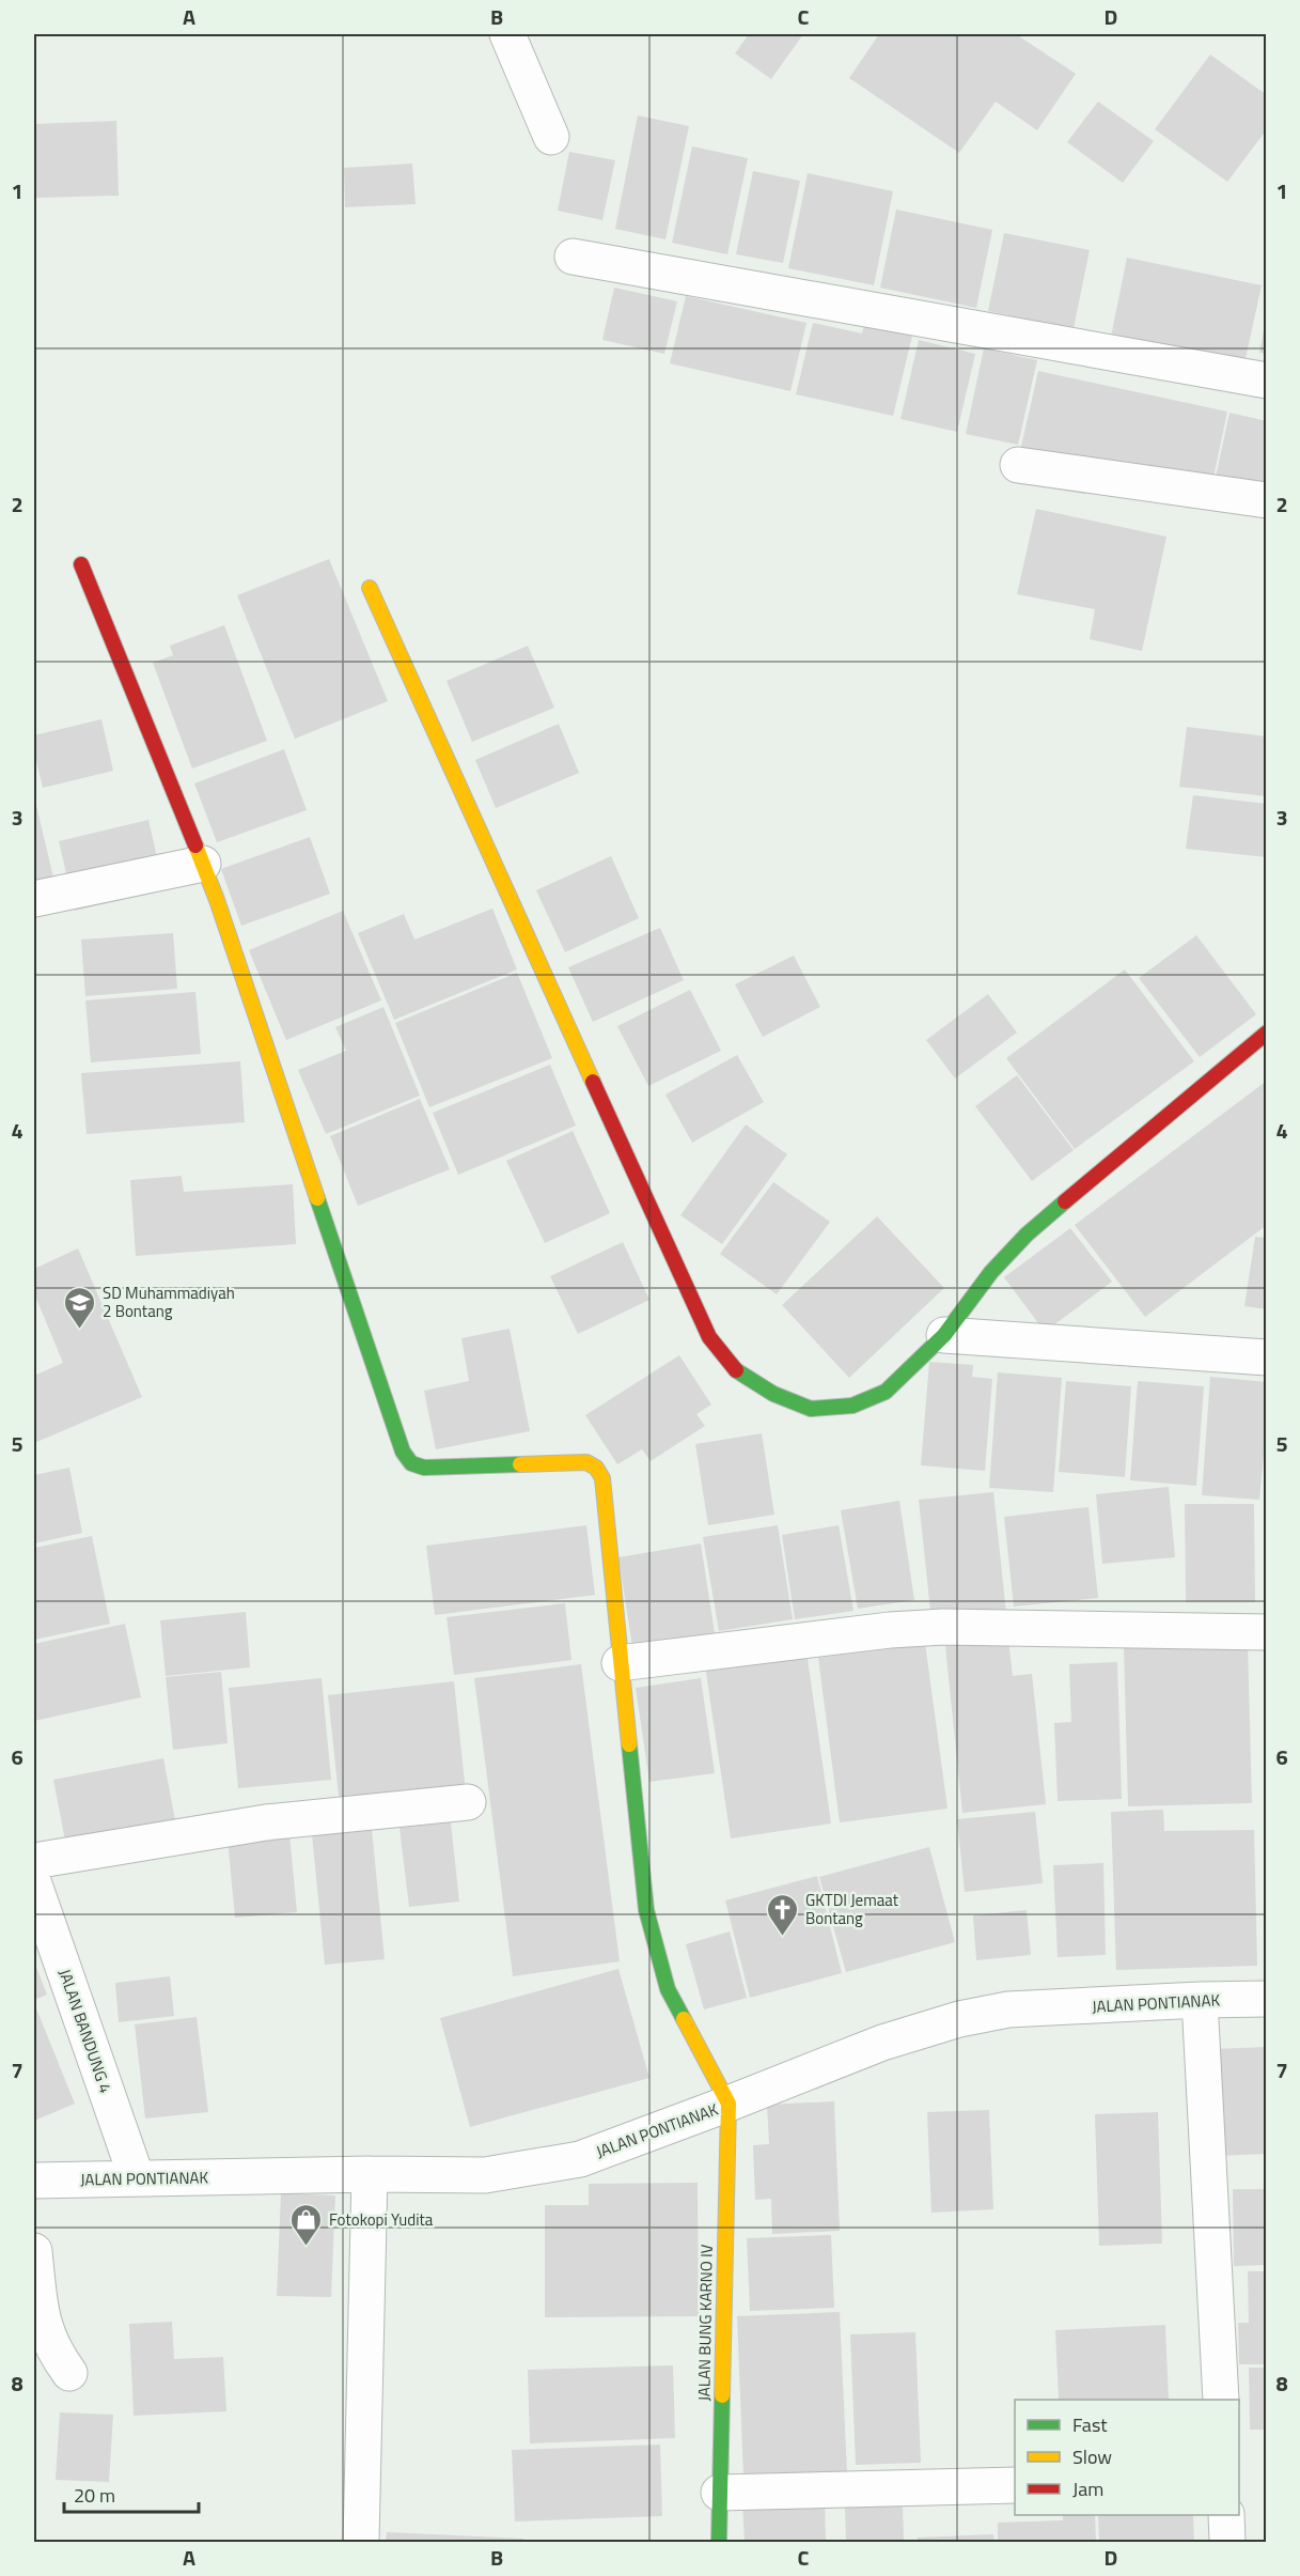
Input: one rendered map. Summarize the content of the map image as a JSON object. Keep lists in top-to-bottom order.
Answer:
{
  "streets": {
    "street": ["JALAN PONTIANAK", "JALAN BANDUNG 4", "JALAN BUNG KARNO IV"]
  },
  "crossings": [
    ["JALAN PONTIANAK", "JALAN BANDUNG 4"],
    ["JALAN PONTIANAK", "JALAN BUNG KARNO IV"]
  ],
  "places": {
    "school or university": ["SD Muhammadiyah 2 Bontang"],
    "church": ["GKTDI Jemaat Bontang"],
    "shop": ["Fotokopi Yudita"]
  },
  "legend": ["Fast", "Slow", "Jam"],
  "scale_bar": "20 m",
  "grid": {
    "columns": [
      "A",
      "B",
      "C",
      "D"
    ],
    "rows": [
      "1",
      "2",
      "3",
      "4",
      "5",
      "6",
      "7",
      "8"
    ]
  }
}
